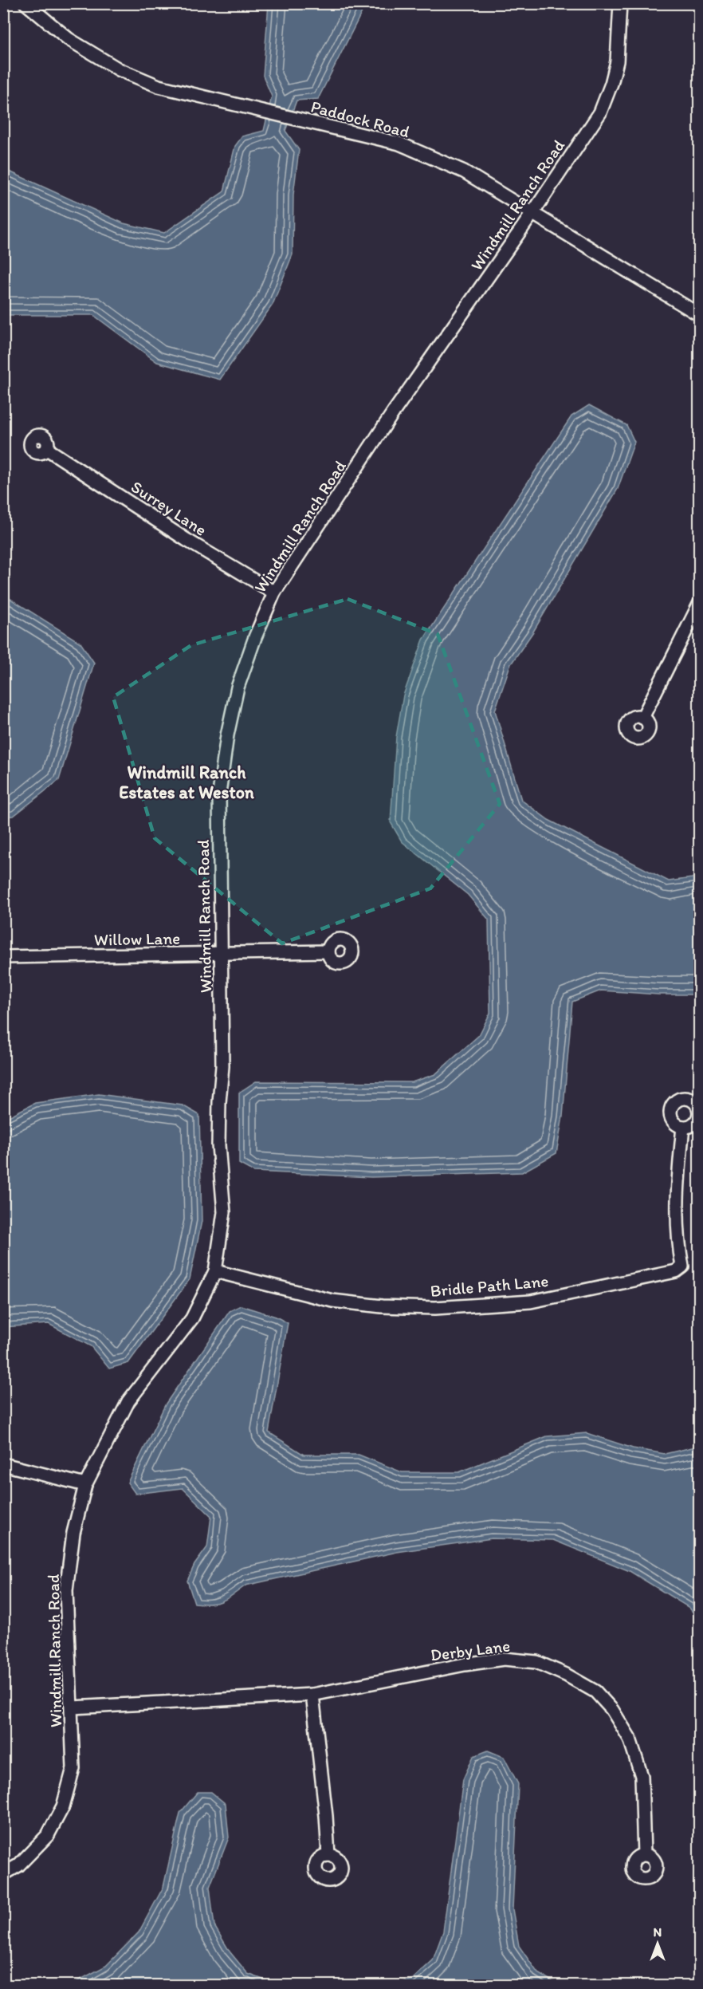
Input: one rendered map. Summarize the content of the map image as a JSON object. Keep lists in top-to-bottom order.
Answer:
{
  "streets": {
    "street": [
      "Paddock Road",
      "Windmill Ranch Road",
      "Surrey Lane",
      "Willow Lane",
      "Bridle Path Lane",
      "Derby Lane"
    ]
  },
  "crossings": [
    ["Paddock Road", "Windmill Ranch Road"],
    ["Windmill Ranch Road", "Surrey Lane"],
    ["Windmill Ranch Road", "Willow Lane"],
    ["Windmill Ranch Road", "Bridle Path Lane"],
    ["Windmill Ranch Road", "Derby Lane"]
  ],
  "districts": ["Windmill Ranch Estates at Weston"],
  "north": "top"
}
